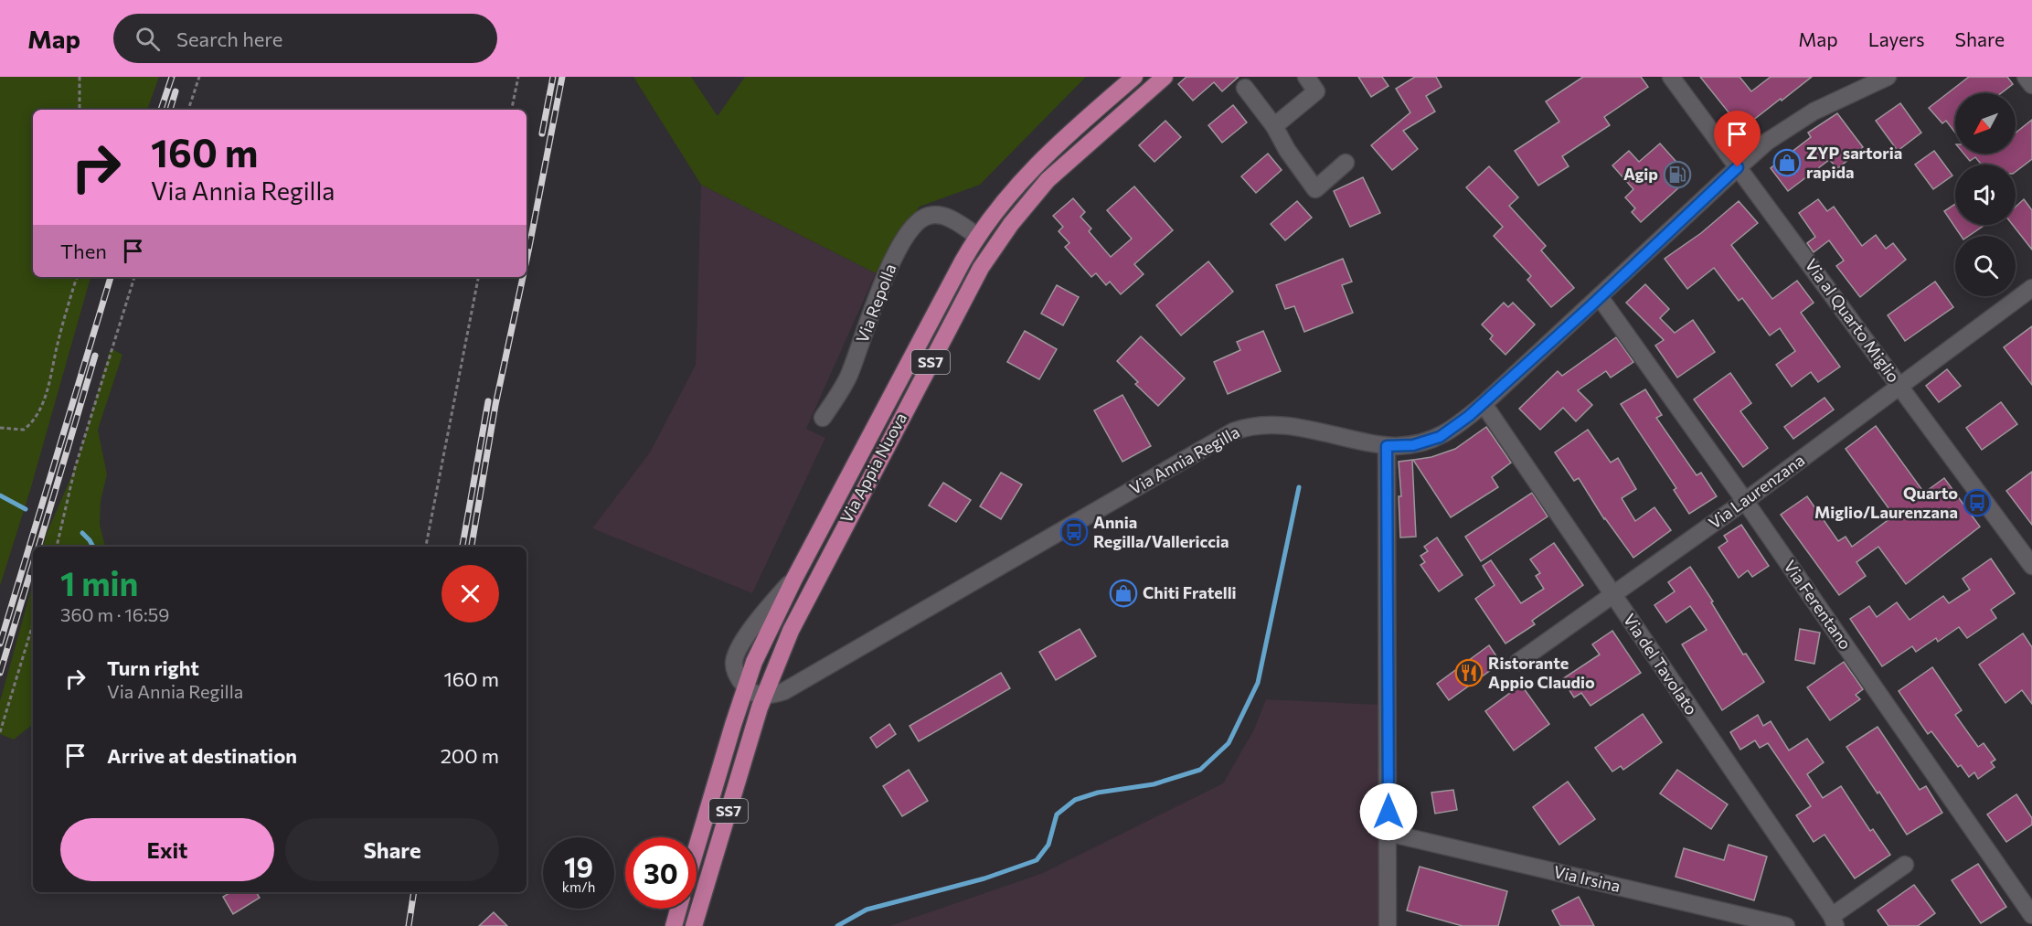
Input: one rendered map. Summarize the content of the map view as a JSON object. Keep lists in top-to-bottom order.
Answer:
{
  "streets": {
    "main road": ["SS7", "Via Appia Nuova"],
    "street": [
      "Via Repolla",
      "Via al Quarto Miglio",
      "Via Annia Regilla",
      "Via Laurenzana",
      "Via Ferentano",
      "Via del Tavolato",
      "Via Irsina"
    ]
  },
  "crossings": [
    ["Via Repolla", "Via Appia Nuova"],
    ["Via al Quarto Miglio", "Via Annia Regilla"],
    ["Via al Quarto Miglio", "Via Laurenzana"],
    ["Via Annia Regilla", "Via Appia Nuova"],
    ["Via Annia Regilla", "Via Ferentano"],
    ["Via Annia Regilla", "Via del Tavolato"],
    ["Via Laurenzana", "Via Ferentano"],
    ["Via Laurenzana", "Via del Tavolato"]
  ],
  "places": {
    "shop": ["ZYP sartoria rapida", "Chiti Fratelli"],
    "fuel station": ["Agip"],
    "bus stop": ["Quarto Miglio/Laurenzana", "Annia Regilla/Vallericcia"],
    "restaurant": ["Ristorante Appio Claudio"]
  },
  "north": "bottom left",
  "page": {
    "header": "Map",
    "search": "Search here",
    "nav": ["Map", "Layers", "Share"],
    "turn": ["160 m", "Via Annia Regilla"],
    "then": "Then",
    "heading": ["1 min", "360 m · 16:59"],
    "list": [
      {
        "name": "Turn right",
        "note": "Via Annia Regilla",
        "value": "160 m"
      },
      {
        "name": "Arrive at destination",
        "value": "200 m"
      }
    ],
    "buttons": ["Exit", "Share"],
    "speed": "19 km/h",
    "limit": "30"
  }
}
